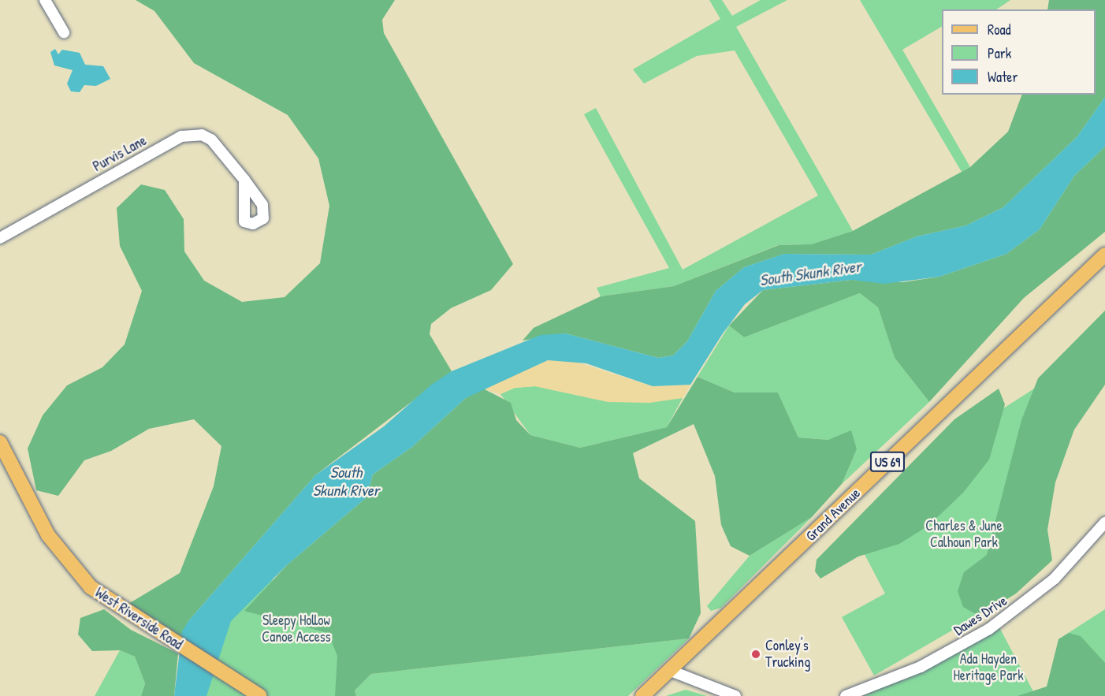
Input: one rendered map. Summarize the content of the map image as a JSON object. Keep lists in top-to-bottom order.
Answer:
{
  "streets": {
    "main road": ["US 69", "Grand Avenue", "West Riverside Road"],
    "street": ["Purvis Lane", "Dawes Drive"]
  },
  "water": ["South Skunk River"],
  "parks": ["Charles & June Calhoun Park", "Sleepy Hollow Canoe Access", "Ada Hayden Heritage Park"],
  "places": ["Conley's Trucking"],
  "legend": ["Road", "Park", "Water"]
}
